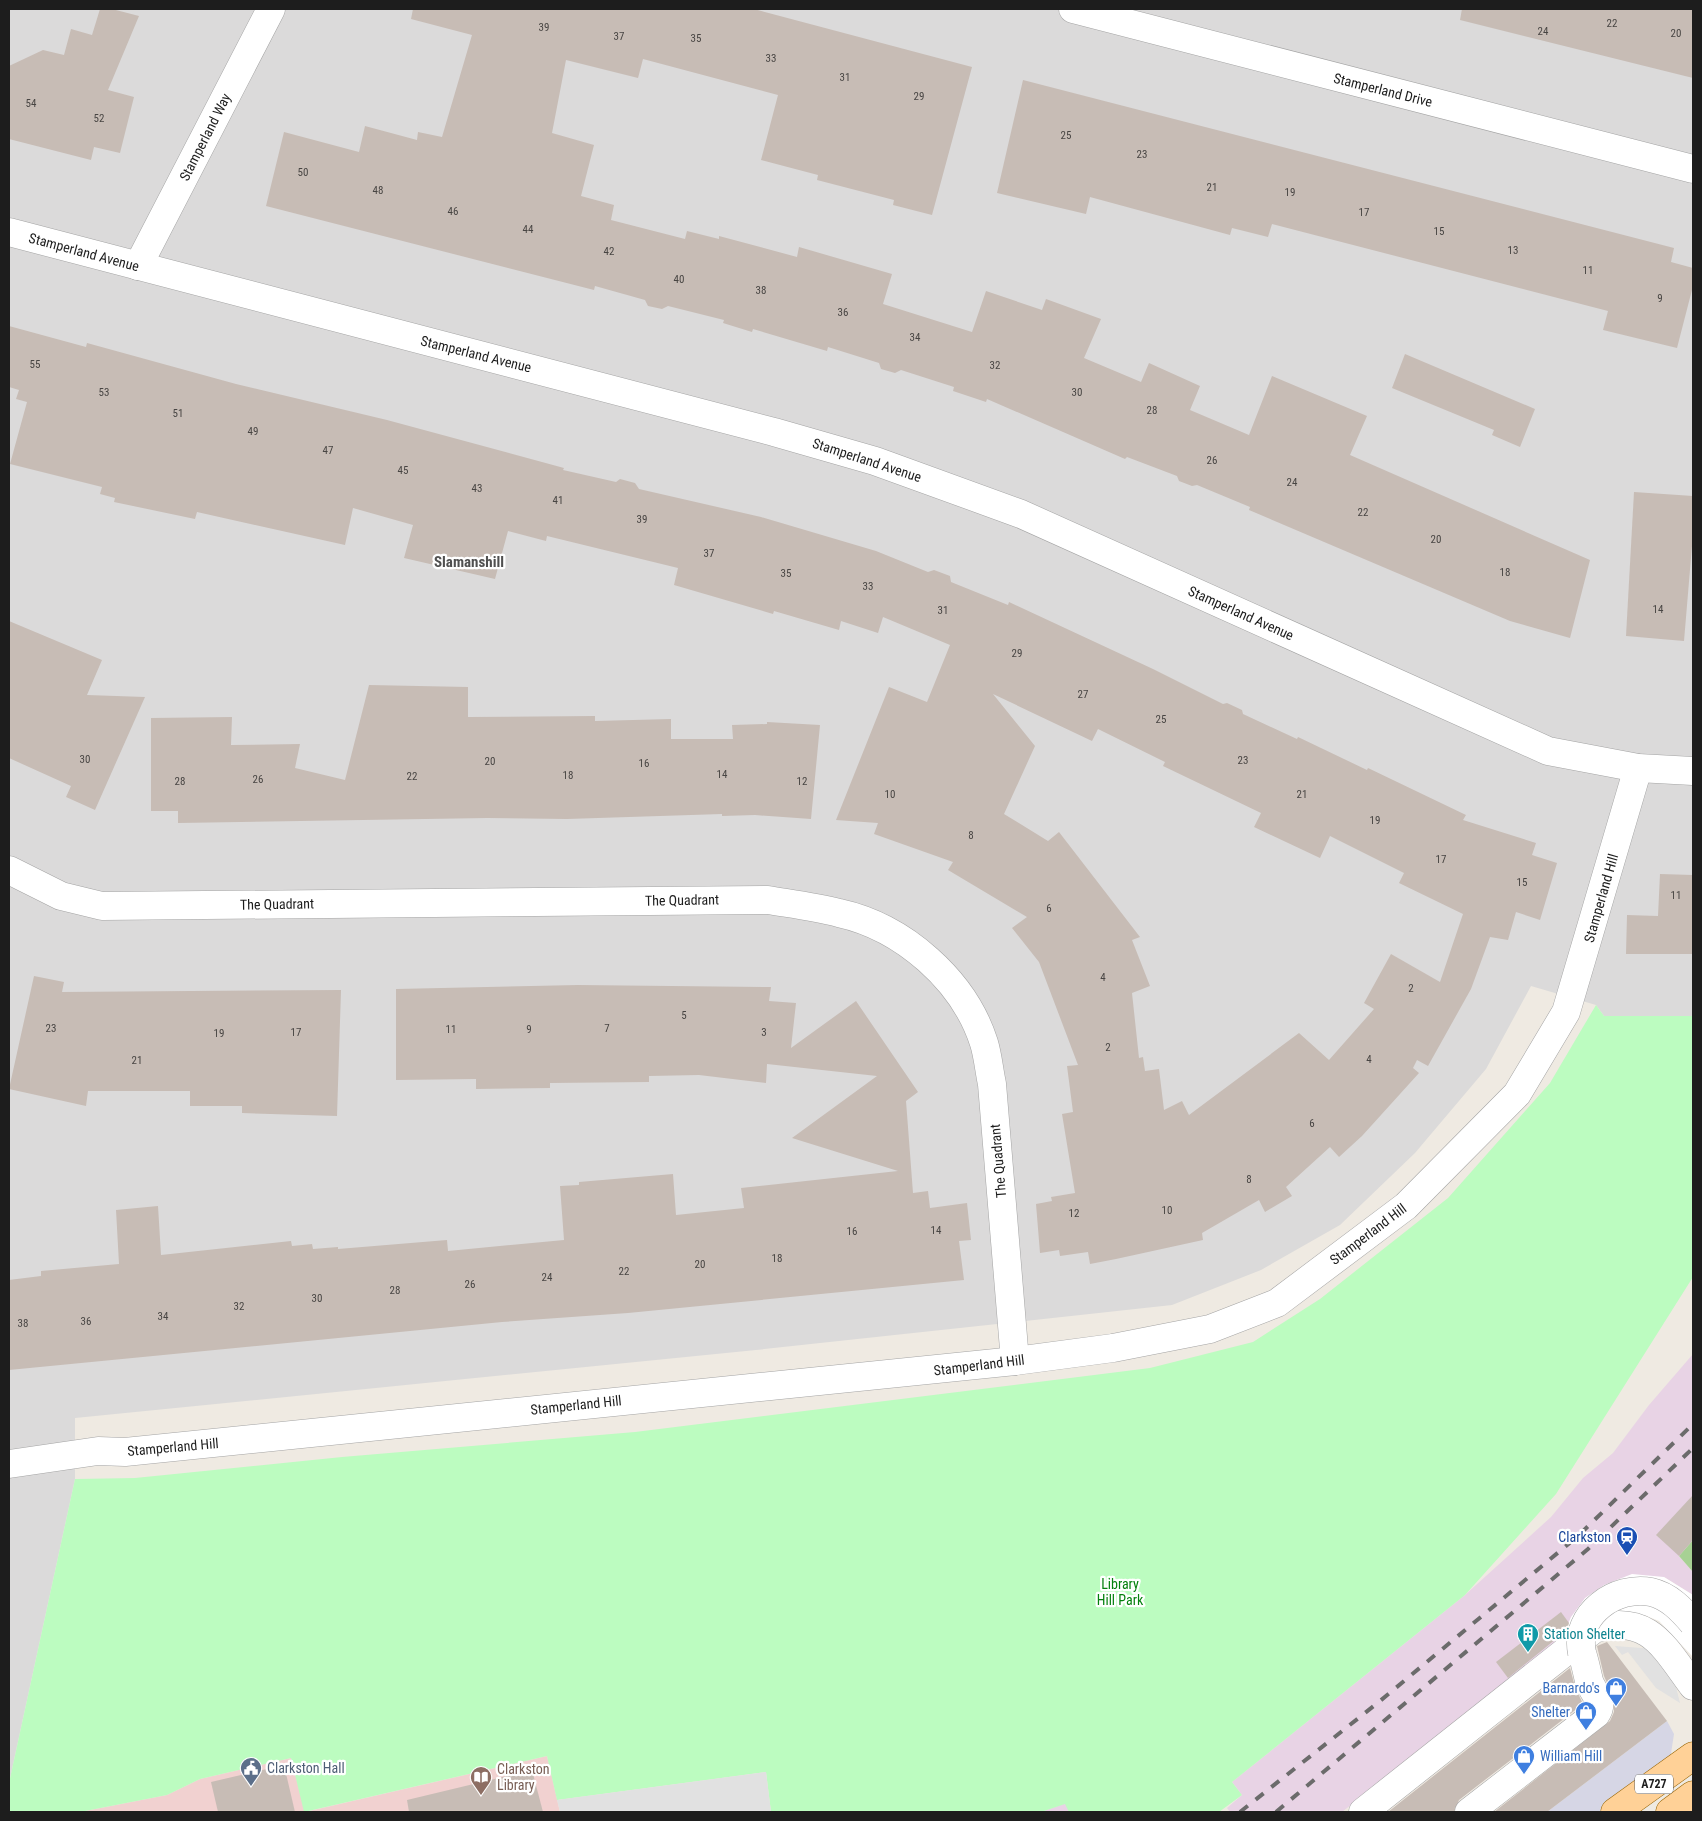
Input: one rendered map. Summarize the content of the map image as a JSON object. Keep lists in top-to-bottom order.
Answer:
{
  "streets": {
    "main road": ["A727"],
    "street": [
      "Stamperland Drive",
      "Stamperland Way",
      "Stamperland Avenue",
      "Stamperland Hill",
      "The Quadrant"
    ]
  },
  "crossings": [
    ["Stamperland Way", "Stamperland Avenue"],
    ["Stamperland Avenue", "Stamperland Hill"],
    ["Stamperland Hill", "The Quadrant"]
  ],
  "districts": ["Slamanshill"],
  "parks": ["Library Hill Park"],
  "places": {
    "station": ["Clarkston"],
    "building": ["Station Shelter"],
    "shop": ["Barnardo's", "Shelter", "William Hill"],
    "public building": ["Clarkston Hall"],
    "library": ["Clarkston Library"]
  },
  "house_numbers": [
    "22",
    "39",
    "24",
    "20",
    "37",
    "35",
    "33",
    "31",
    "29",
    "54",
    "52",
    "25",
    "23",
    "50",
    "21",
    "48",
    "19",
    "46",
    "17",
    "44",
    "15",
    "13",
    "42",
    "11",
    "40",
    "38",
    "9",
    "36",
    "34",
    "55",
    "32",
    "53",
    "30",
    "28",
    "51",
    "49",
    "47",
    "26",
    "45",
    "24",
    "43",
    "41",
    "22",
    "39",
    "20",
    "37",
    "18",
    "35",
    "33",
    "14",
    "31",
    "29",
    "27",
    "25",
    "30",
    "23",
    "20",
    "16",
    "14",
    "18",
    "22",
    "26",
    "28",
    "12",
    "10",
    "21",
    "19",
    "8",
    "17",
    "15",
    "11",
    "6",
    "4",
    "2",
    "5",
    "23",
    "7",
    "11",
    "9",
    "17",
    "3",
    "19",
    "2",
    "4",
    "21",
    "6",
    "8",
    "10",
    "12",
    "14",
    "16",
    "18",
    "20",
    "22",
    "24",
    "26",
    "28",
    "30",
    "32",
    "34",
    "36",
    "38"
  ]
}
